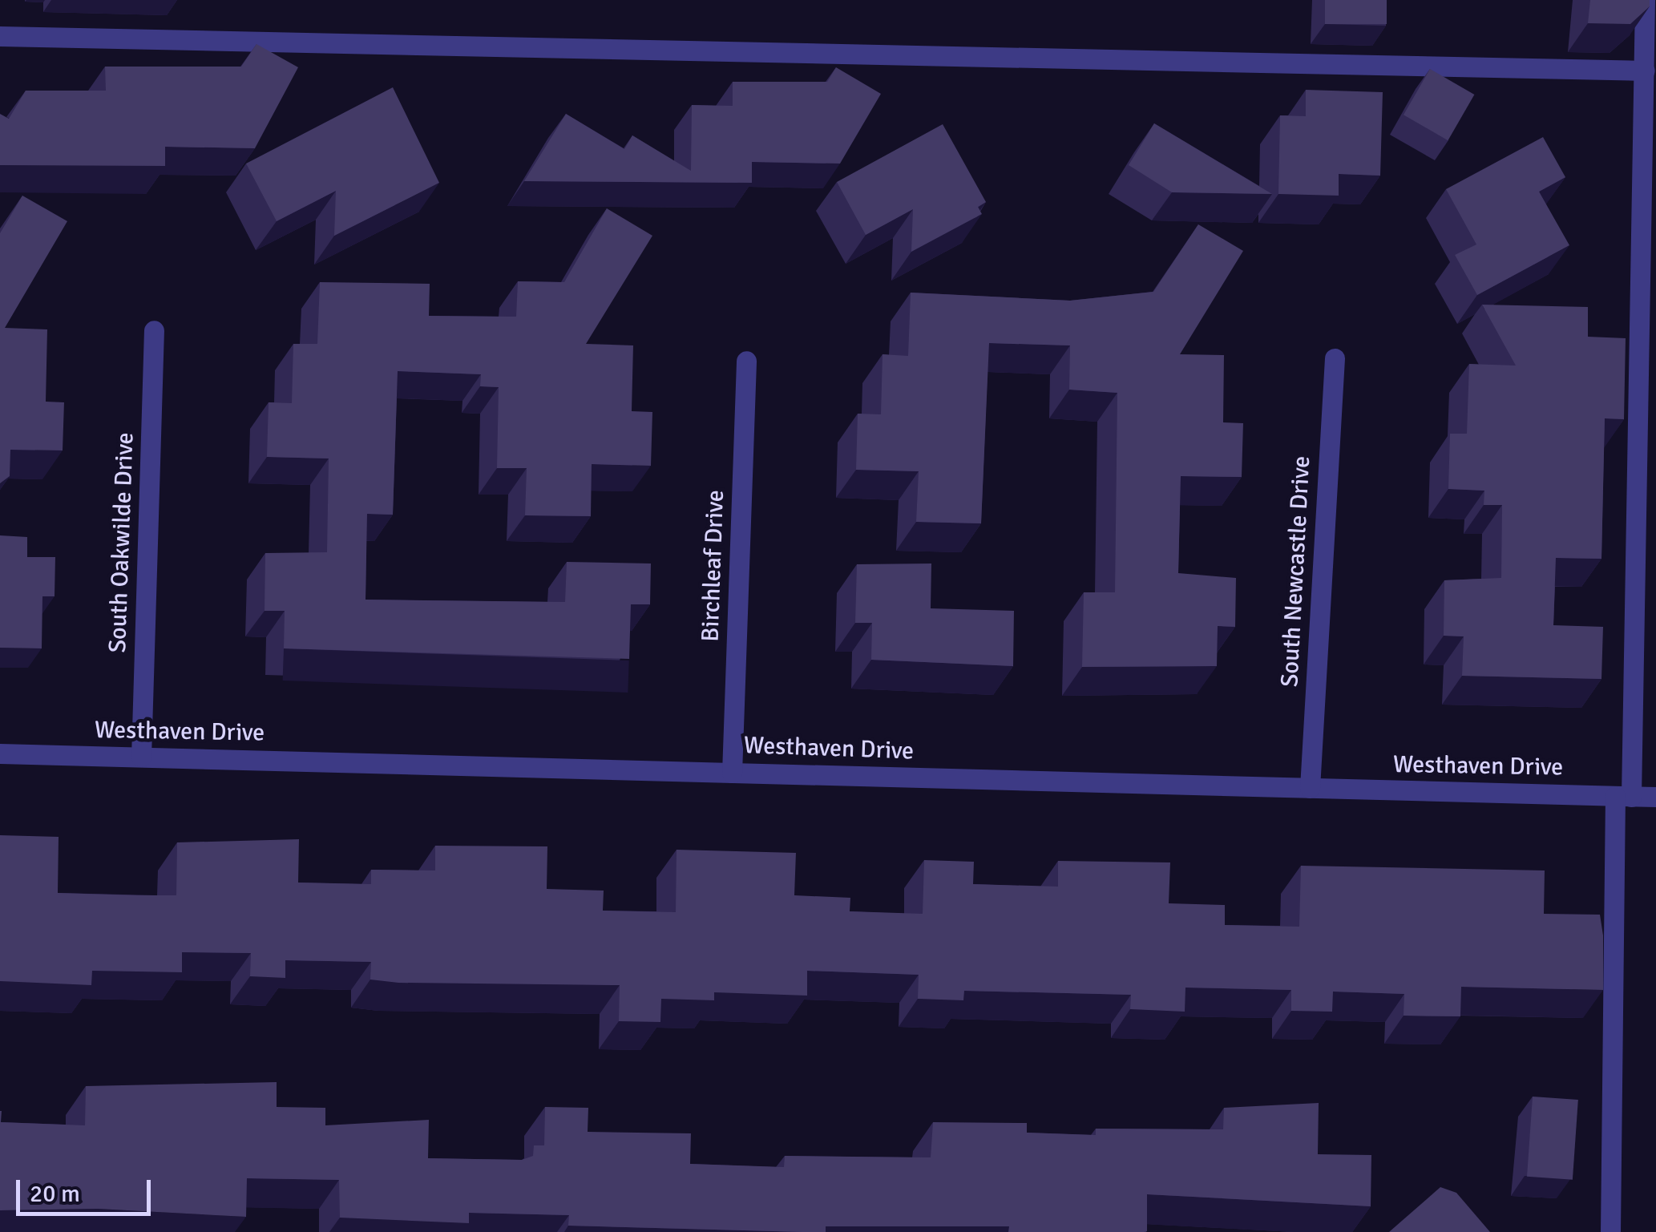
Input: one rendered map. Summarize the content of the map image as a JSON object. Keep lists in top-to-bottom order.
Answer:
{
  "streets": {
    "street": [
      "South Oakwilde Drive",
      "Birchleaf Drive",
      "South Newcastle Drive",
      "Westhaven Drive"
    ]
  },
  "crossings": [
    ["South Oakwilde Drive", "Westhaven Drive"],
    ["Birchleaf Drive", "Westhaven Drive"],
    ["South Newcastle Drive", "Westhaven Drive"]
  ],
  "scale_bar": "20 m"
}
